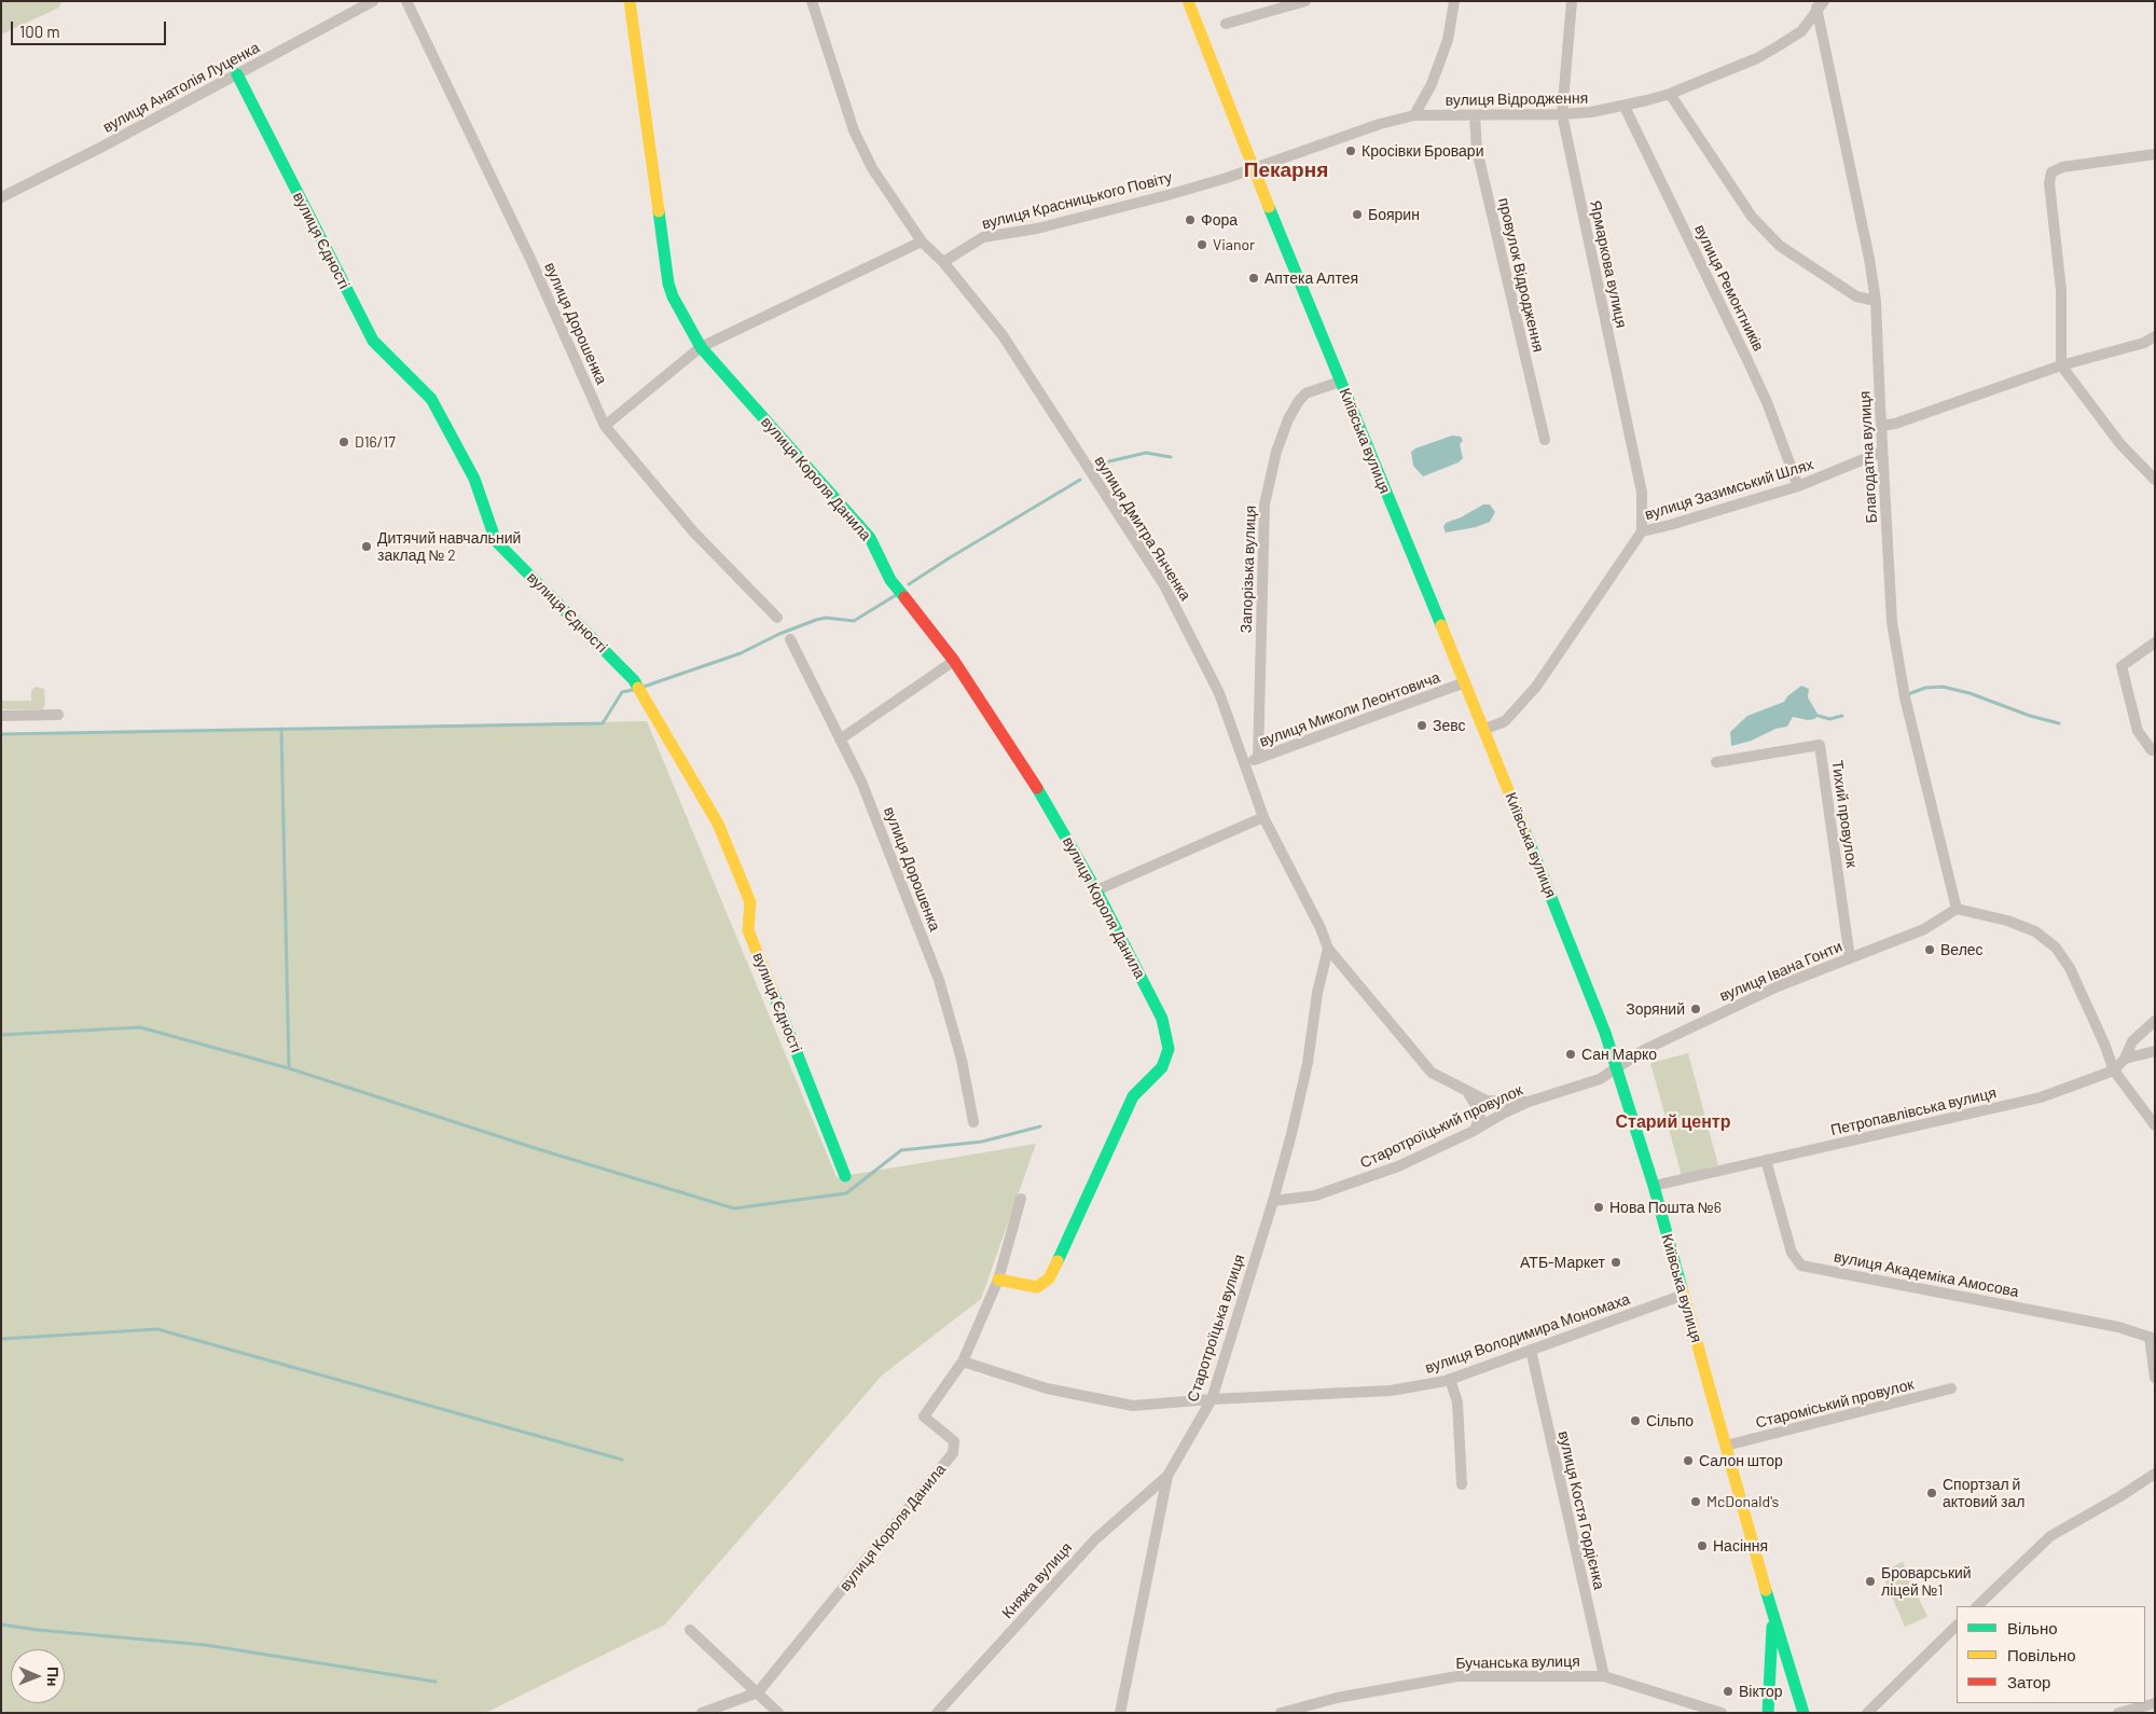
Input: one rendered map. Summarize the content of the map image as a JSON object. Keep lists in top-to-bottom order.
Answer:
{
  "streets": {
    "street": [
      "вулиця Анатолія Луценка",
      "вулиця Відродження",
      "вулиця Красницького Повіту",
      "вулиця Єдності",
      "Ярмаркова вулиця",
      "провулок Відродження",
      "вулиця Ремонтників",
      "вулиця Дорошенка",
      "Київська вулиця",
      "Благодатна вулиця",
      "вулиця Короля Данила",
      "вулиця Зазимський Шлях",
      "вулиця Дмитра Янченка",
      "Запорізька вулиця",
      "вулиця Миколи Леонтовича",
      "Тихий провулок",
      "вулиця Івана Гонти",
      "Петропавлівська вулиця",
      "Старотроїцький провулок",
      "вулиця Академіка Амосова",
      "Старотроїцька вулиця",
      "вулиця Володимира Мономаха",
      "Староміський провулок",
      "вулиця Костя Гордієнка",
      "Княжа вулиця",
      "Бучанська вулиця"
    ]
  },
  "crossings": [
    ["вулиця Анатолія Луценка", "вулиця Єдності"],
    ["вулиця Відродження", "вулиця Красницького Повіту"],
    ["вулиця Відродження", "Ярмаркова вулиця"],
    ["вулиця Відродження", "провулок Відродження"],
    ["вулиця Відродження", "вулиця Ремонтників"],
    ["вулиця Відродження", "Київська вулиця"],
    ["вулиця Відродження", "Благодатна вулиця"],
    ["вулиця Красницького Повіту", "Київська вулиця"],
    ["вулиця Красницького Повіту", "вулиця Дмитра Янченка"],
    ["Ярмаркова вулиця", "вулиця Зазимський Шлях"],
    ["вулиця Ремонтників", "вулиця Зазимський Шлях"],
    ["Київська вулиця", "вулиця Зазимський Шлях"],
    ["Київська вулиця", "Запорізька вулиця"],
    ["Київська вулиця", "вулиця Миколи Леонтовича"],
    ["Київська вулиця", "вулиця Івана Гонти"],
    ["Київська вулиця", "Петропавлівська вулиця"],
    ["Київська вулиця", "Старотроїцький провулок"],
    ["Київська вулиця", "вулиця Володимира Мономаха"],
    ["Київська вулиця", "Староміський провулок"],
    ["Благодатна вулиця", "вулиця Зазимський Шлях"],
    ["Благодатна вулиця", "вулиця Івана Гонти"],
    ["вулиця Короля Данила", "вулиця Володимира Мономаха"],
    ["вулиця Дмитра Янченка", "вулиця Миколи Леонтовича"],
    ["вулиця Дмитра Янченка", "Старотроїцький провулок"],
    ["вулиця Дмитра Янченка", "Старотроїцька вулиця"],
    ["Запорізька вулиця", "вулиця Миколи Леонтовича"],
    ["Тихий провулок", "вулиця Івана Гонти"],
    ["вулиця Івана Гонти", "Старотроїцький провулок"],
    ["Петропавлівська вулиця", "вулиця Академіка Амосова"],
    ["Старотроїцький провулок", "Старотроїцька вулиця"],
    ["Старотроїцька вулиця", "вулиця Володимира Мономаха"],
    ["Старотроїцька вулиця", "Княжа вулиця"],
    ["вулиця Володимира Мономаха", "вулиця Костя Гордієнка"],
    ["вулиця Костя Гордієнка", "Бучанська вулиця"]
  ],
  "districts": ["Пекарня", "Старий центр"],
  "places": [
    "Кросівки Бровари",
    "Боярин",
    "Фора",
    "Vianor",
    "Аптека Алтея",
    "D16/17",
    "Дитячий навчальний заклад № 2",
    "Зевс",
    "Велес",
    "Зоряний",
    "Сан Марко",
    "Нова Пошта №6",
    "АТБ-Маркет",
    "Сільпо",
    "Салон штор",
    "Спортзал й актовий зал",
    "McDonald's",
    "Насіння",
    "Броварський ліцей №1",
    "Віктор"
  ],
  "legend": ["Вільно", "Повільно", "Затор"],
  "scale_bar": "100 m",
  "north": "right"
}
